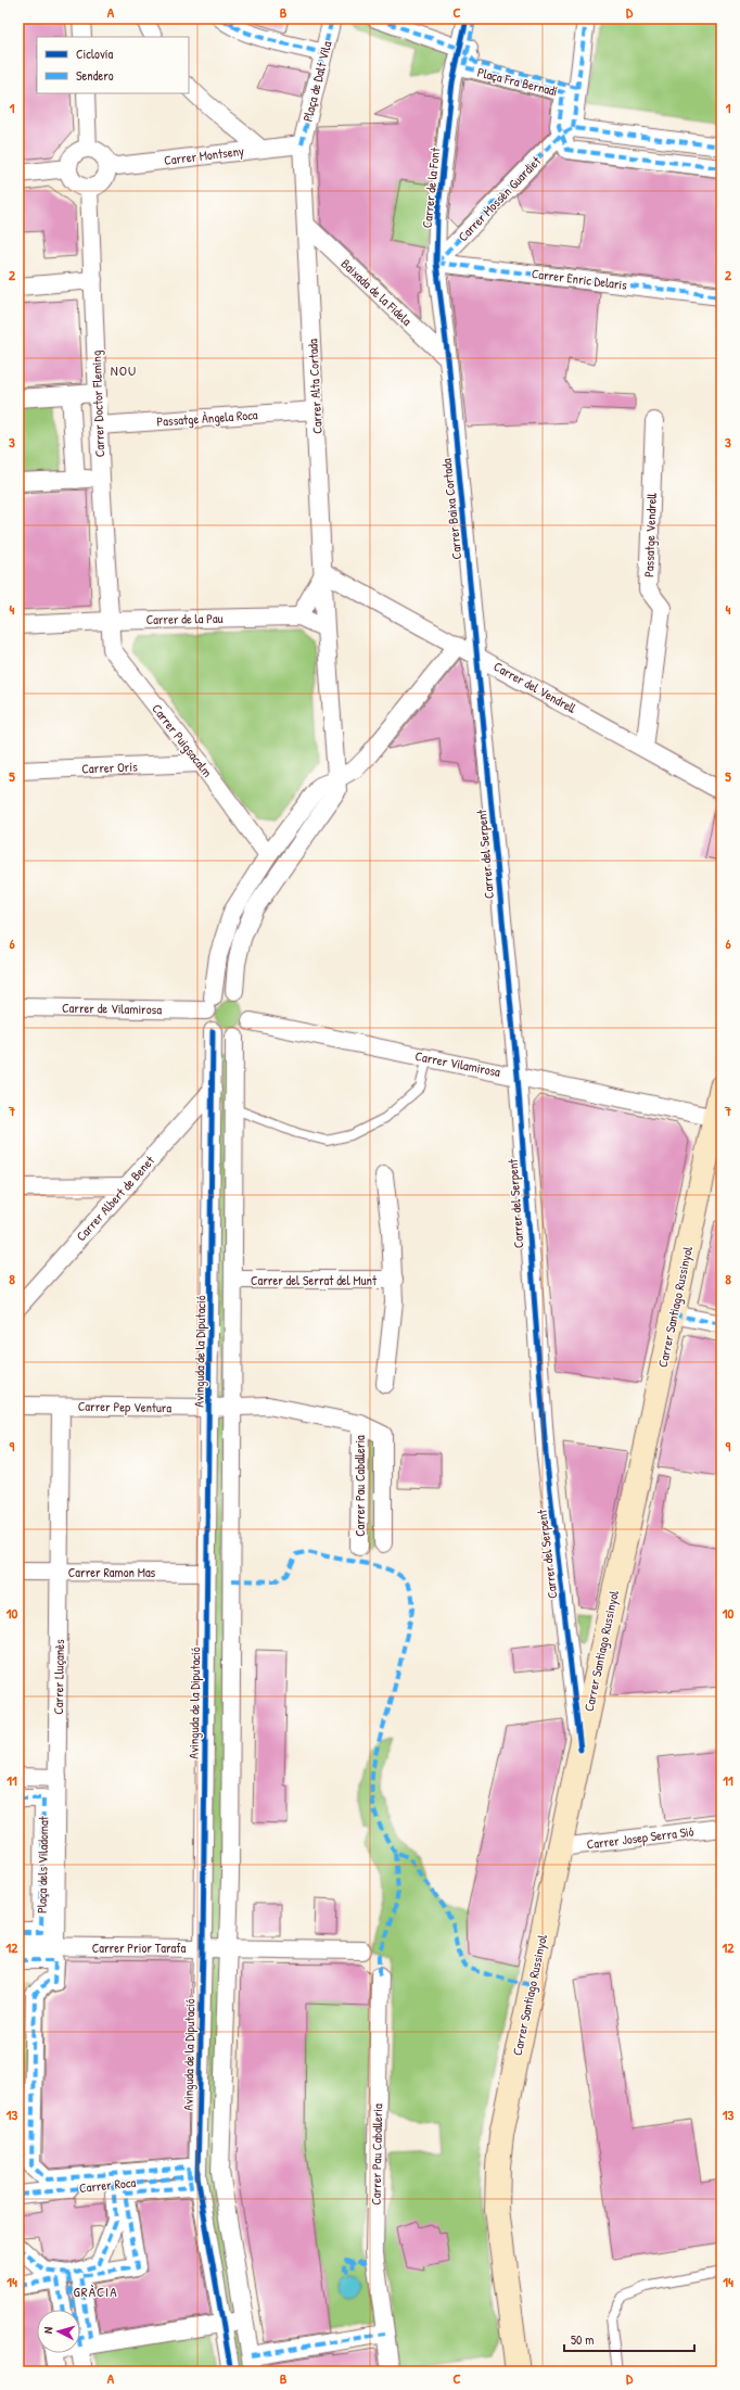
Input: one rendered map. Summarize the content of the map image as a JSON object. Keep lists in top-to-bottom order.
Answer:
{
  "streets": {
    "street": [
      "Plaça de Dalt Vila",
      "Plaça Fra Bernadí",
      "Carrer Montseny",
      "Carrer de la Font",
      "Carrer Mossèn Guardiet",
      "Carrer Enric Delaris",
      "Baixada de la Fidela",
      "Carrer Alta Cortada",
      "Carrer Doctor Fleming",
      "Passatge Àngela Roca",
      "Carrer Baixa Cortada",
      "Passatge Vendrell",
      "Carrer de la Pau",
      "Carrer del Vendrell",
      "Carrer Puigsacalm",
      "Carrer Orís",
      "Carrer del Serpent",
      "Carrer de Vilamirosa",
      "Carrer Vilamirosa",
      "Carrer Albert de Benet",
      "Carrer del Serrat del Munt",
      "Carrer Santiago Russinyol",
      "Avinguda de la Diputació",
      "Carrer Pep Ventura",
      "Carrer Pau Caballeria",
      "Carrer Ramon Mas",
      "Carrer Lluçanès",
      "Carrer Josep Serra Sió",
      "Plaça dels Viladomat",
      "Carrer Prior Tarafa",
      "Carrer Roca"
    ]
  },
  "crossings": [
    ["Plaça de Dalt Vila", "Carrer Montseny"],
    ["Plaça de Dalt Vila", "Carrer Alta Cortada"],
    ["Plaça Fra Bernadí", "Carrer Mossèn Guardiet"],
    ["Carrer Montseny", "Carrer Alta Cortada"],
    ["Carrer Montseny", "Carrer Doctor Fleming"],
    ["Carrer de la Font", "Carrer Mossèn Guardiet"],
    ["Carrer de la Font", "Carrer Enric Delaris"],
    ["Carrer de la Font", "Baixada de la Fidela"],
    ["Carrer de la Font", "Carrer Baixa Cortada"],
    ["Carrer Mossèn Guardiet", "Carrer Enric Delaris"],
    ["Baixada de la Fidela", "Carrer Alta Cortada"],
    ["Baixada de la Fidela", "Carrer Baixa Cortada"],
    ["Carrer Alta Cortada", "Passatge Àngela Roca"],
    ["Carrer Alta Cortada", "Carrer del Vendrell"],
    ["Carrer Alta Cortada", "Carrer de Vilamirosa"],
    ["Carrer Alta Cortada", "Carrer Vilamirosa"],
    ["Carrer Alta Cortada", "Avinguda de la Diputació"],
    ["Carrer Doctor Fleming", "Passatge Àngela Roca"],
    ["Carrer Doctor Fleming", "Carrer de la Pau"],
    ["Carrer Doctor Fleming", "Carrer Puigsacalm"],
    ["Carrer Baixa Cortada", "Carrer del Vendrell"],
    ["Carrer Baixa Cortada", "Carrer del Serpent"],
    ["Passatge Vendrell", "Carrer del Vendrell"],
    ["Carrer de la Pau", "Carrer Puigsacalm"],
    ["Carrer del Vendrell", "Carrer del Serpent"],
    ["Carrer Puigsacalm", "Carrer Orís"],
    ["Carrer del Serpent", "Carrer Vilamirosa"],
    ["Carrer del Serpent", "Carrer Santiago Russinyol"],
    ["Carrer de Vilamirosa", "Carrer Vilamirosa"],
    ["Carrer de Vilamirosa", "Avinguda de la Diputació"],
    ["Carrer Vilamirosa", "Carrer Santiago Russinyol"],
    ["Carrer Vilamirosa", "Avinguda de la Diputació"],
    ["Carrer Albert de Benet", "Avinguda de la Diputació"],
    ["Carrer Santiago Russinyol", "Carrer Josep Serra Sió"],
    ["Avinguda de la Diputació", "Carrer Pep Ventura"],
    ["Avinguda de la Diputació", "Carrer Ramon Mas"],
    ["Avinguda de la Diputació", "Carrer Prior Tarafa"],
    ["Avinguda de la Diputació", "Carrer Roca"],
    ["Carrer Pep Ventura", "Carrer Pau Caballeria"],
    ["Carrer Pep Ventura", "Carrer Lluçanès"],
    ["Carrer Ramon Mas", "Carrer Lluçanès"],
    ["Carrer Lluçanès", "Carrer Prior Tarafa"]
  ],
  "districts": ["NOU", "GRÀCIA"],
  "legend": ["Ciclovía", "Sendero"],
  "scale_bar": "50 m",
  "north": "left",
  "grid": {
    "columns": [
      "A",
      "B",
      "C",
      "D"
    ],
    "rows": [
      "1",
      "2",
      "3",
      "4",
      "5",
      "6",
      "7",
      "8",
      "9",
      "10",
      "11",
      "12",
      "13",
      "14"
    ]
  }
}
